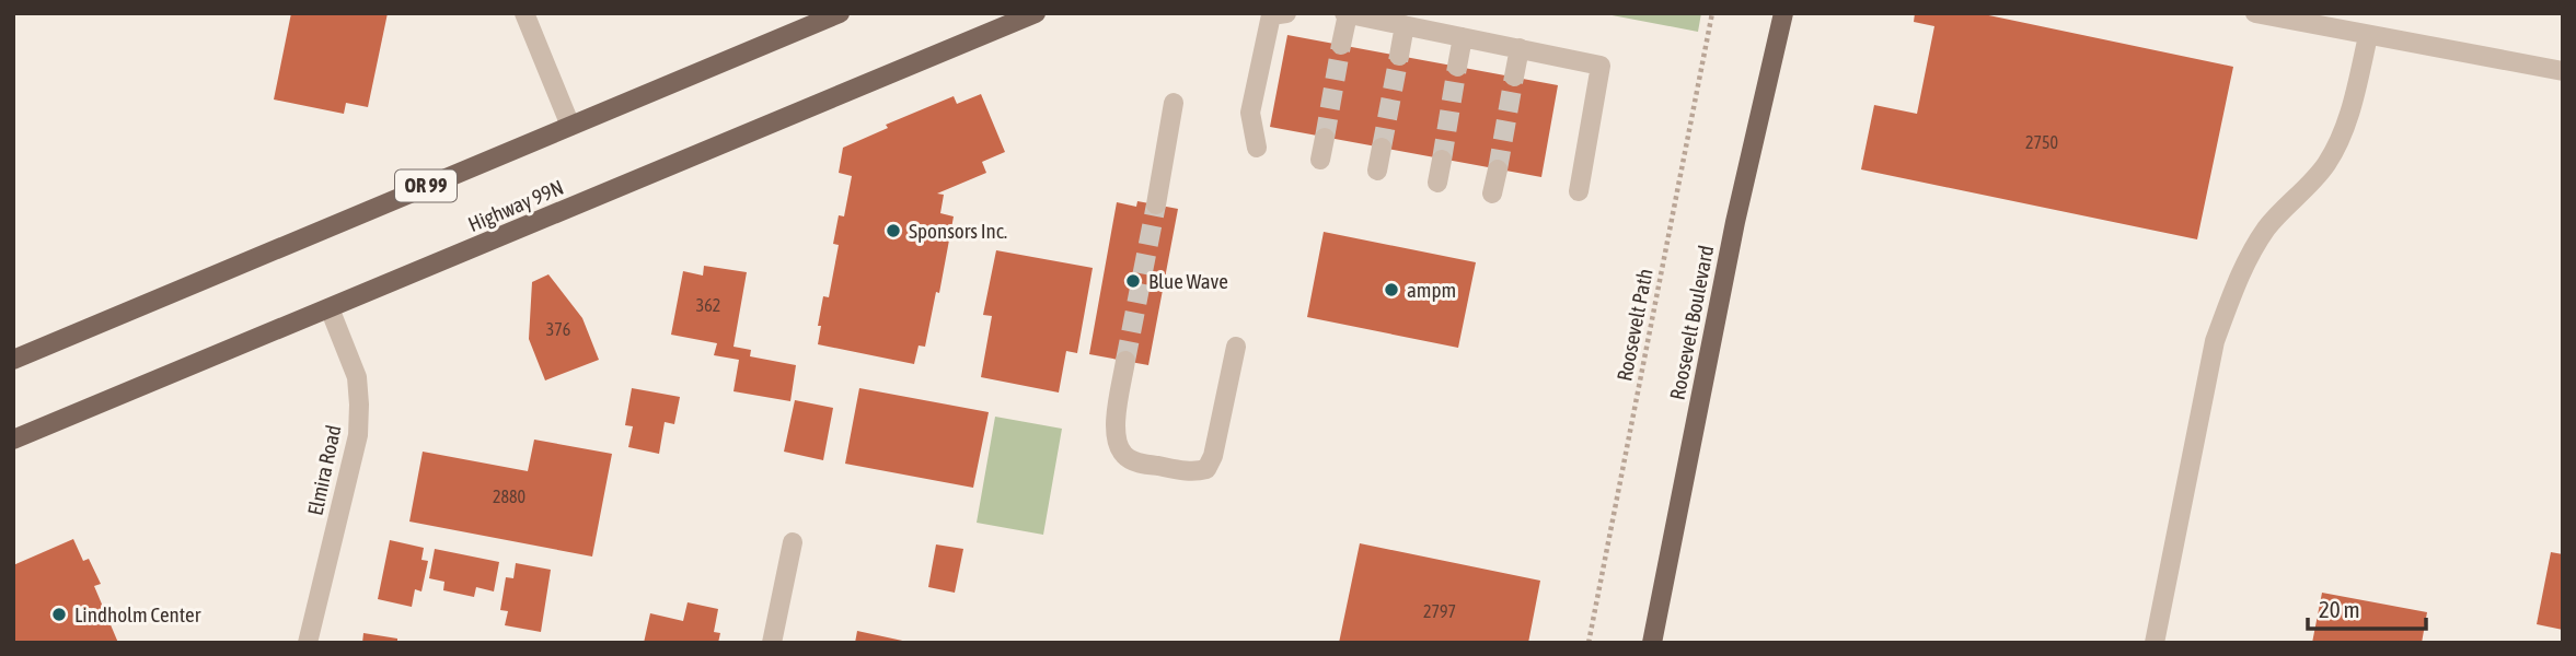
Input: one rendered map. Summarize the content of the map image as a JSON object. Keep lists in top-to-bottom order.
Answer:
{
  "streets": {
    "main road": ["OR 99", "Highway 99N", "Roosevelt Boulevard"],
    "street": ["Elmira Road"],
    "path": ["Roosevelt Path"]
  },
  "crossings": [
    ["Highway 99N", "Elmira Road"]
  ],
  "places": [
    "Sponsors Inc.",
    "Blue Wave",
    "ampm",
    "Lindholm Center"
  ],
  "house_numbers": [
    "2750",
    "362",
    "376",
    "2880",
    "2797"
  ],
  "scale_bar": "20 m"
}
